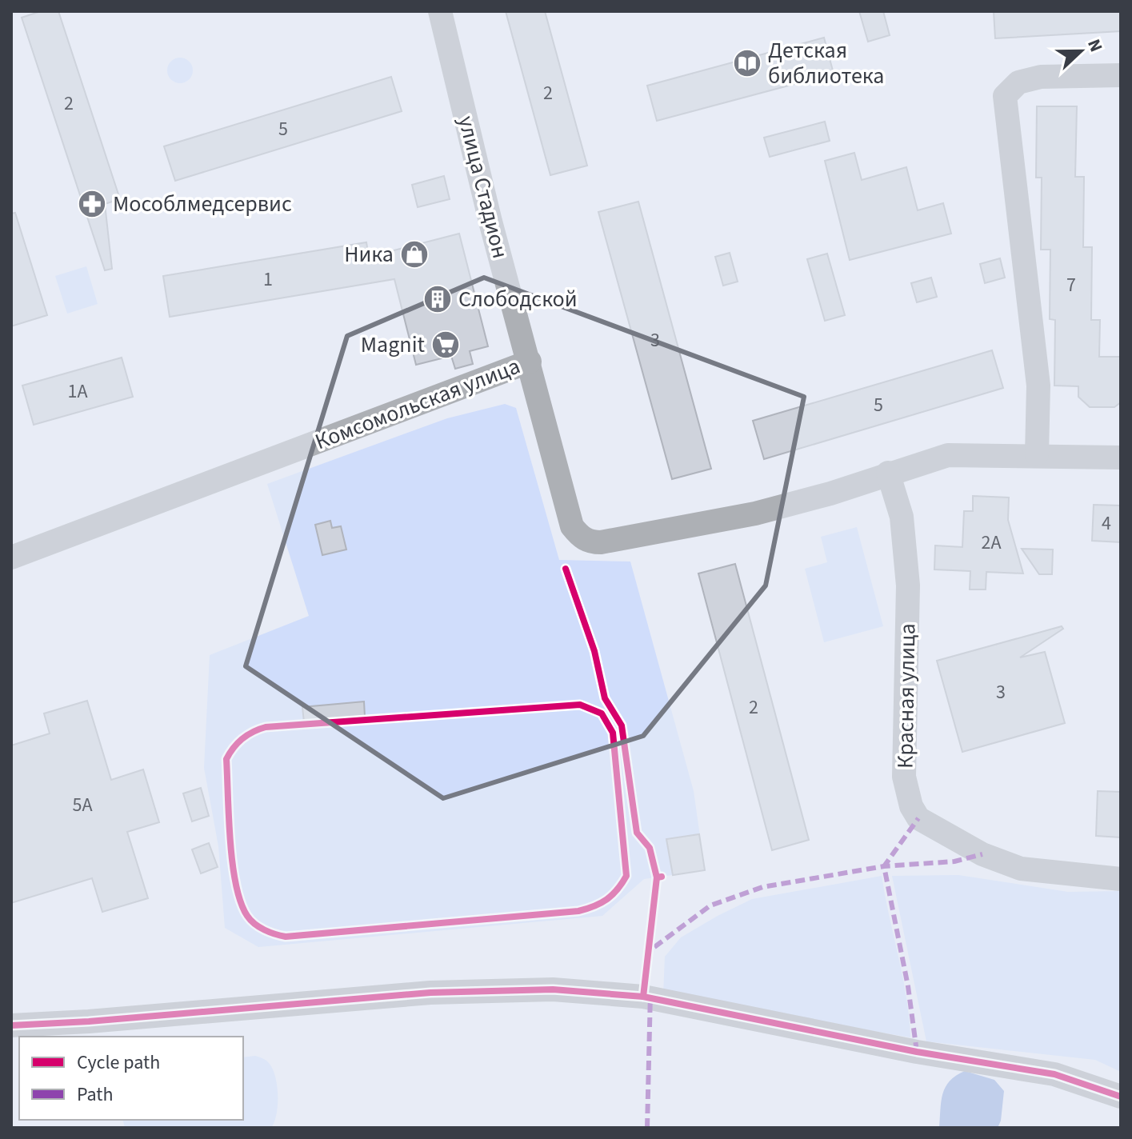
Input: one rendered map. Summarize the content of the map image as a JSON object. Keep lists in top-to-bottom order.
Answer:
{
  "streets": {
    "street": ["улица Стадион", "Комсомольская улица", "Красная улица"]
  },
  "crossings": [
    ["улица Стадион", "Комсомольская улица"],
    ["Комсомольская улица", "Красная улица"]
  ],
  "places": {
    "library": ["Детская библиотека"],
    "pharmacy": ["Мособлмедсервис"],
    "shop": ["Ника"],
    "building": ["Слободской"],
    "supermarket": ["Magnit"]
  },
  "house_numbers": [
    "2",
    "2",
    "5",
    "1",
    "7",
    "3",
    "1А",
    "5",
    "4",
    "2А",
    "3",
    "2",
    "5А"
  ],
  "legend": ["Cycle path", "Path"],
  "north": "right"
}
